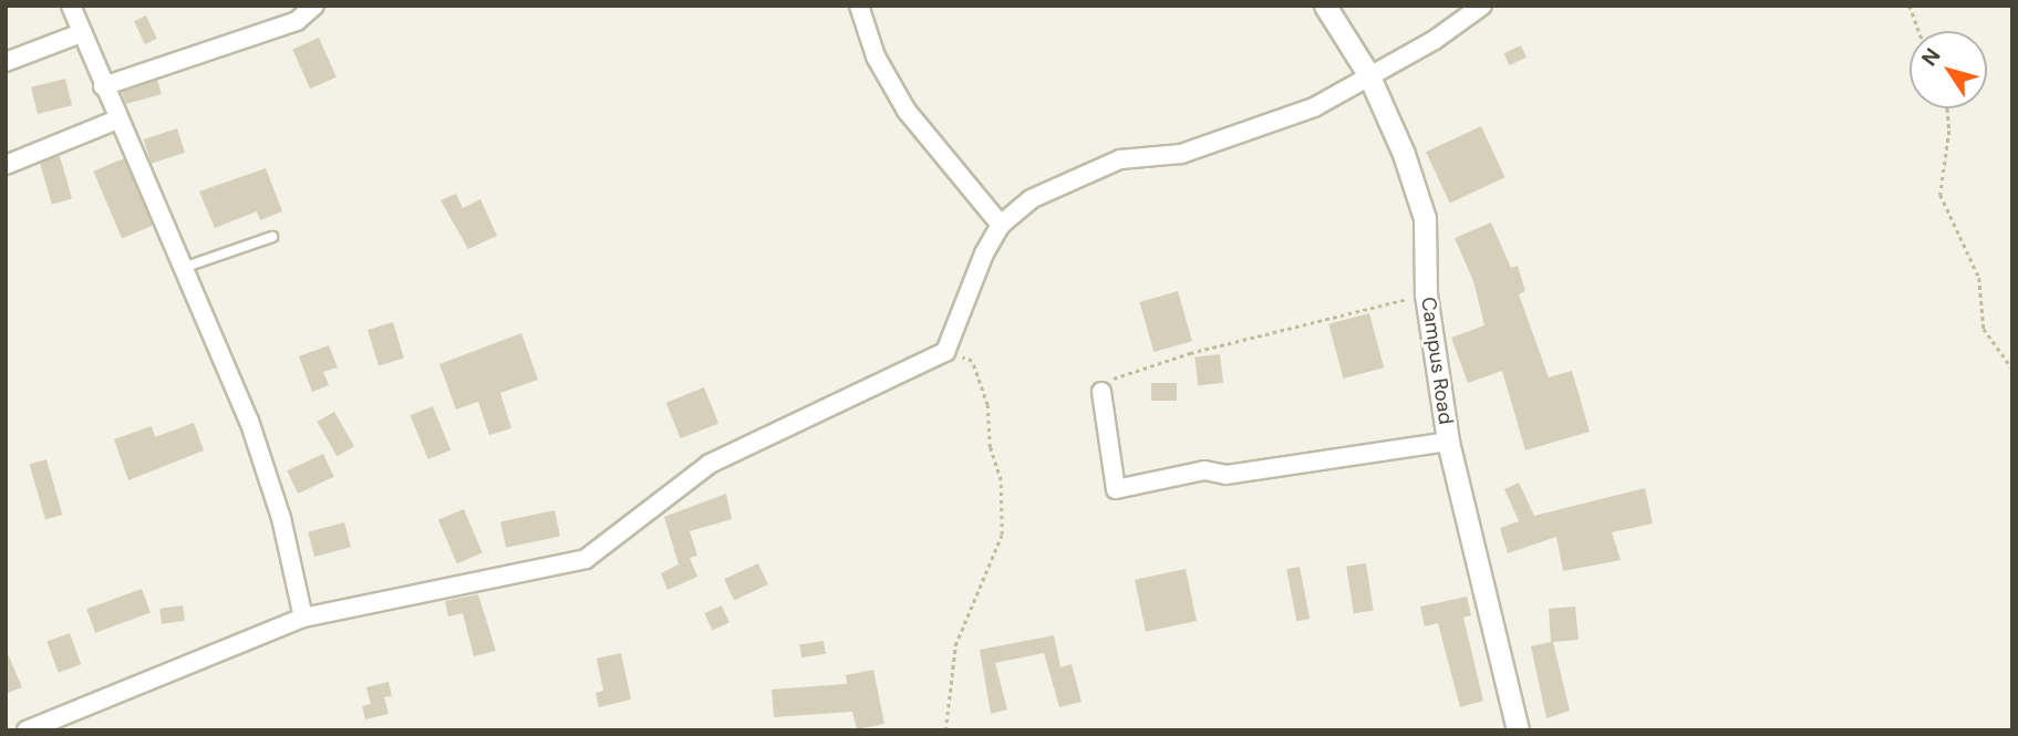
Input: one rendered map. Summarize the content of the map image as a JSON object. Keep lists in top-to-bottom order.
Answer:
{
  "streets": {
    "street": ["Campus Road"]
  },
  "north": "top left"
}
